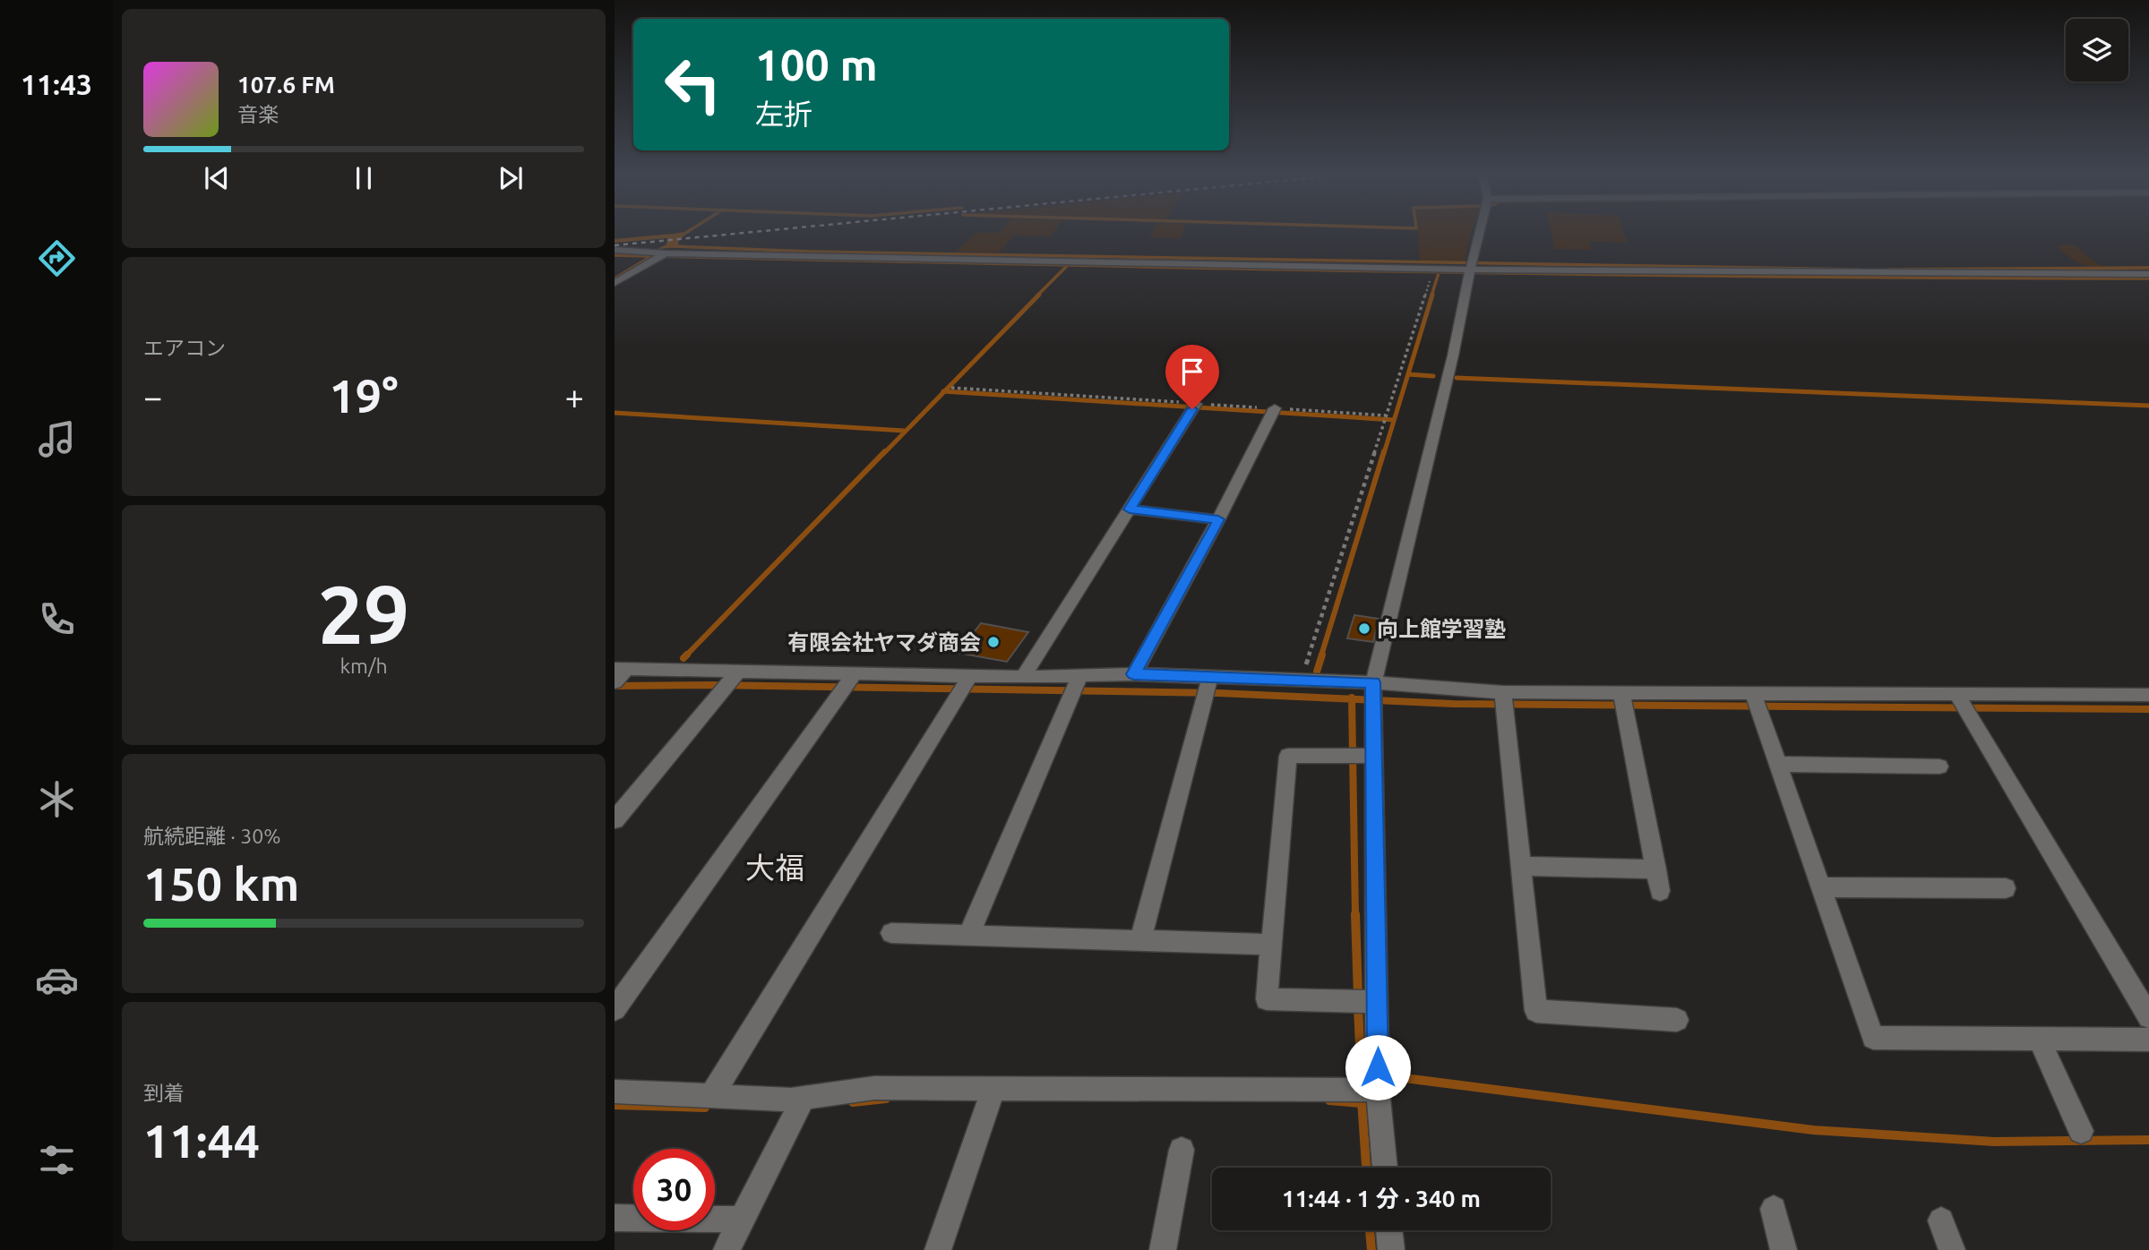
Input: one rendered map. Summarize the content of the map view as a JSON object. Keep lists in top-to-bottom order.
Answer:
{
  "districts": ["大福"],
  "places": ["向上館学習塾", "有限会社ヤマダ商会"],
  "page": {
    "tabs": "11:43",
    "turn": ["100 m", "左折"],
    "song": ["107.6 FM", "音楽"],
    "tile": [
      "エアコン",
      ["29", "km/h"],
      ["航続距離 · 30%", "150 km"],
      ["到着", "11:44"]
    ],
    "heat": ["−", "19°", "+"],
    "limit": "30",
    "trip": "11:44 · 1 分 · 340 m"
  }
}
